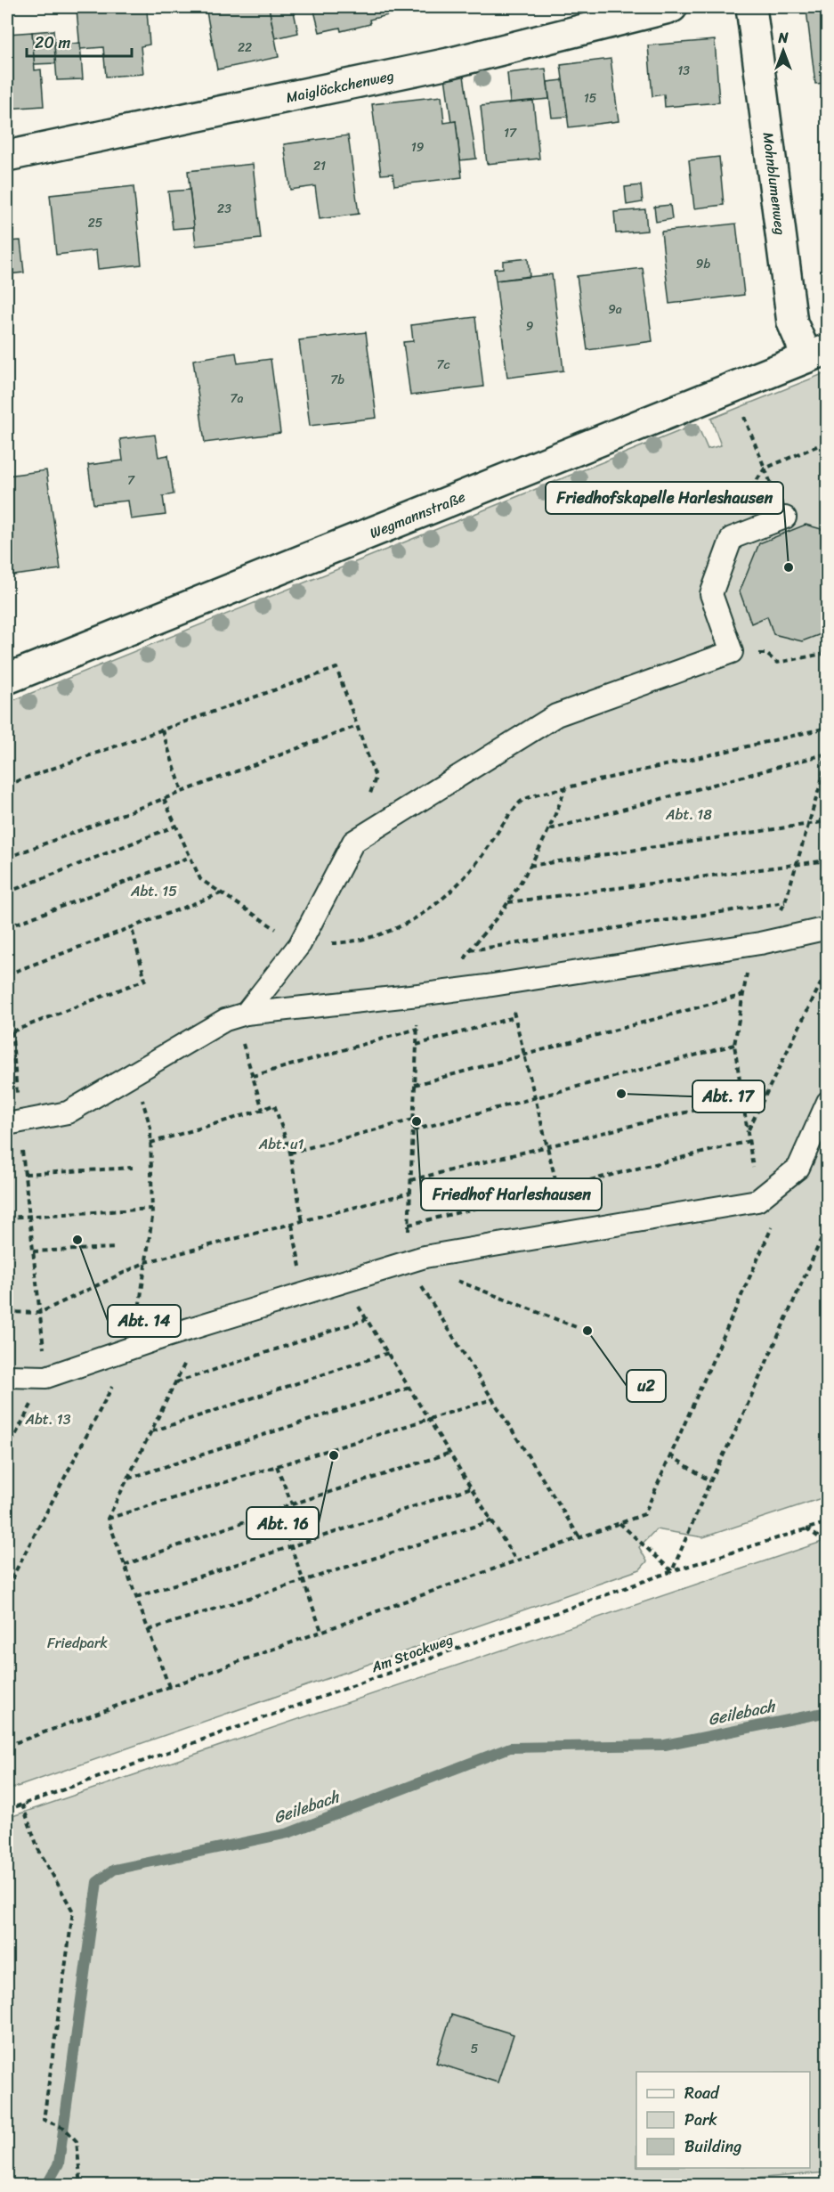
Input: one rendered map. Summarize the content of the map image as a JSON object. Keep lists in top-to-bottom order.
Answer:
{
  "streets": {
    "street": ["Maiglöckchenweg", "Mohnblumenweg", "Wegmannstraße"],
    "path": ["Am Stockweg"]
  },
  "crossings": [
    ["Mohnblumenweg", "Wegmannstraße"]
  ],
  "water": ["Geilebach"],
  "parks": [
    "Abt. 18",
    "Abt. 15",
    "Abt. u1",
    "Abt. 13",
    "Friedpark"
  ],
  "places": [
    "Friedhofskapelle Harleshausen",
    "Abt. 17",
    "Friedhof Harleshausen",
    "Abt. 14",
    "u2",
    "Abt. 16"
  ],
  "house_numbers": [
    "22",
    "13",
    "15",
    "17",
    "19",
    "21",
    "23",
    "25",
    "9b",
    "9a",
    "9",
    "7c",
    "7b",
    "7a",
    "7",
    "5"
  ],
  "legend": ["Road", "Park", "Building"],
  "scale_bar": "20 m",
  "north": "top"
}
